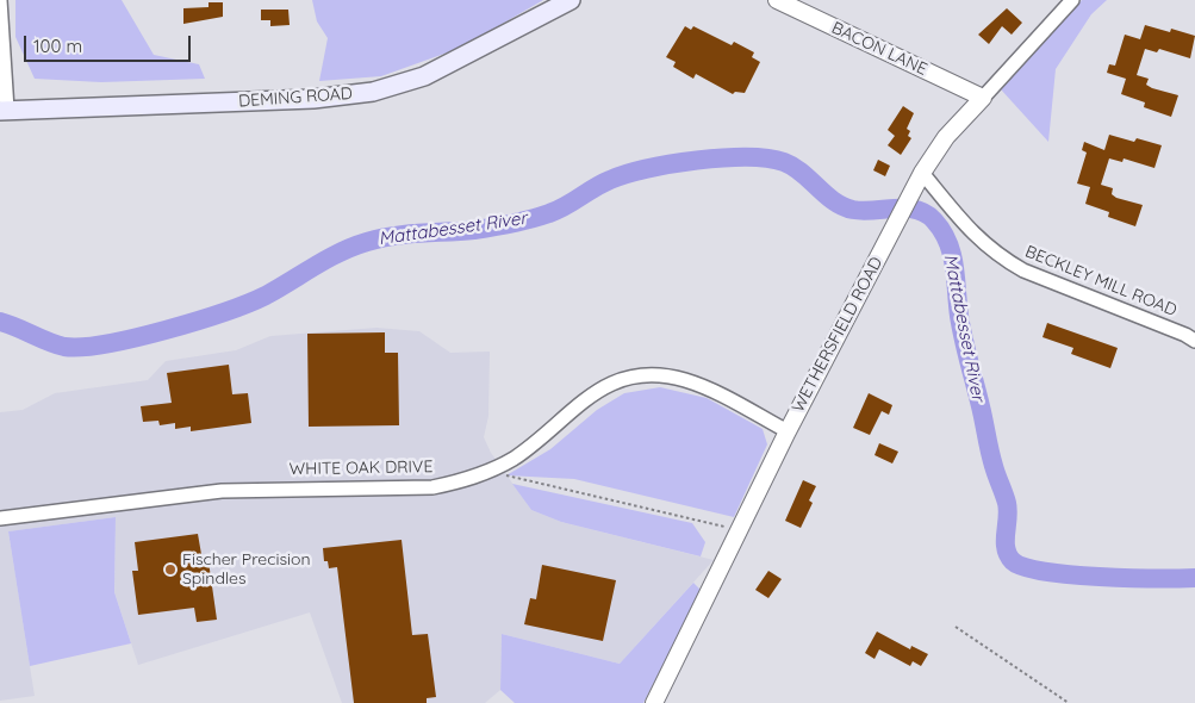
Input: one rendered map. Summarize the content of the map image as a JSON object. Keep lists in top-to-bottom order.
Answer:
{
  "streets": {
    "main road": ["DEMING ROAD"],
    "street": [
      "BACON LANE",
      "BECKLEY MILL ROAD",
      "WETHERSFIELD ROAD",
      "WHITE OAK DRIVE"
    ]
  },
  "crossings": [
    ["BACON LANE", "WETHERSFIELD ROAD"],
    ["BECKLEY MILL ROAD", "WETHERSFIELD ROAD"],
    ["WETHERSFIELD ROAD", "WHITE OAK DRIVE"]
  ],
  "water": ["Mattabesset River"],
  "places": ["Fischer Precision Spindles"],
  "scale_bar": "100 m"
}
